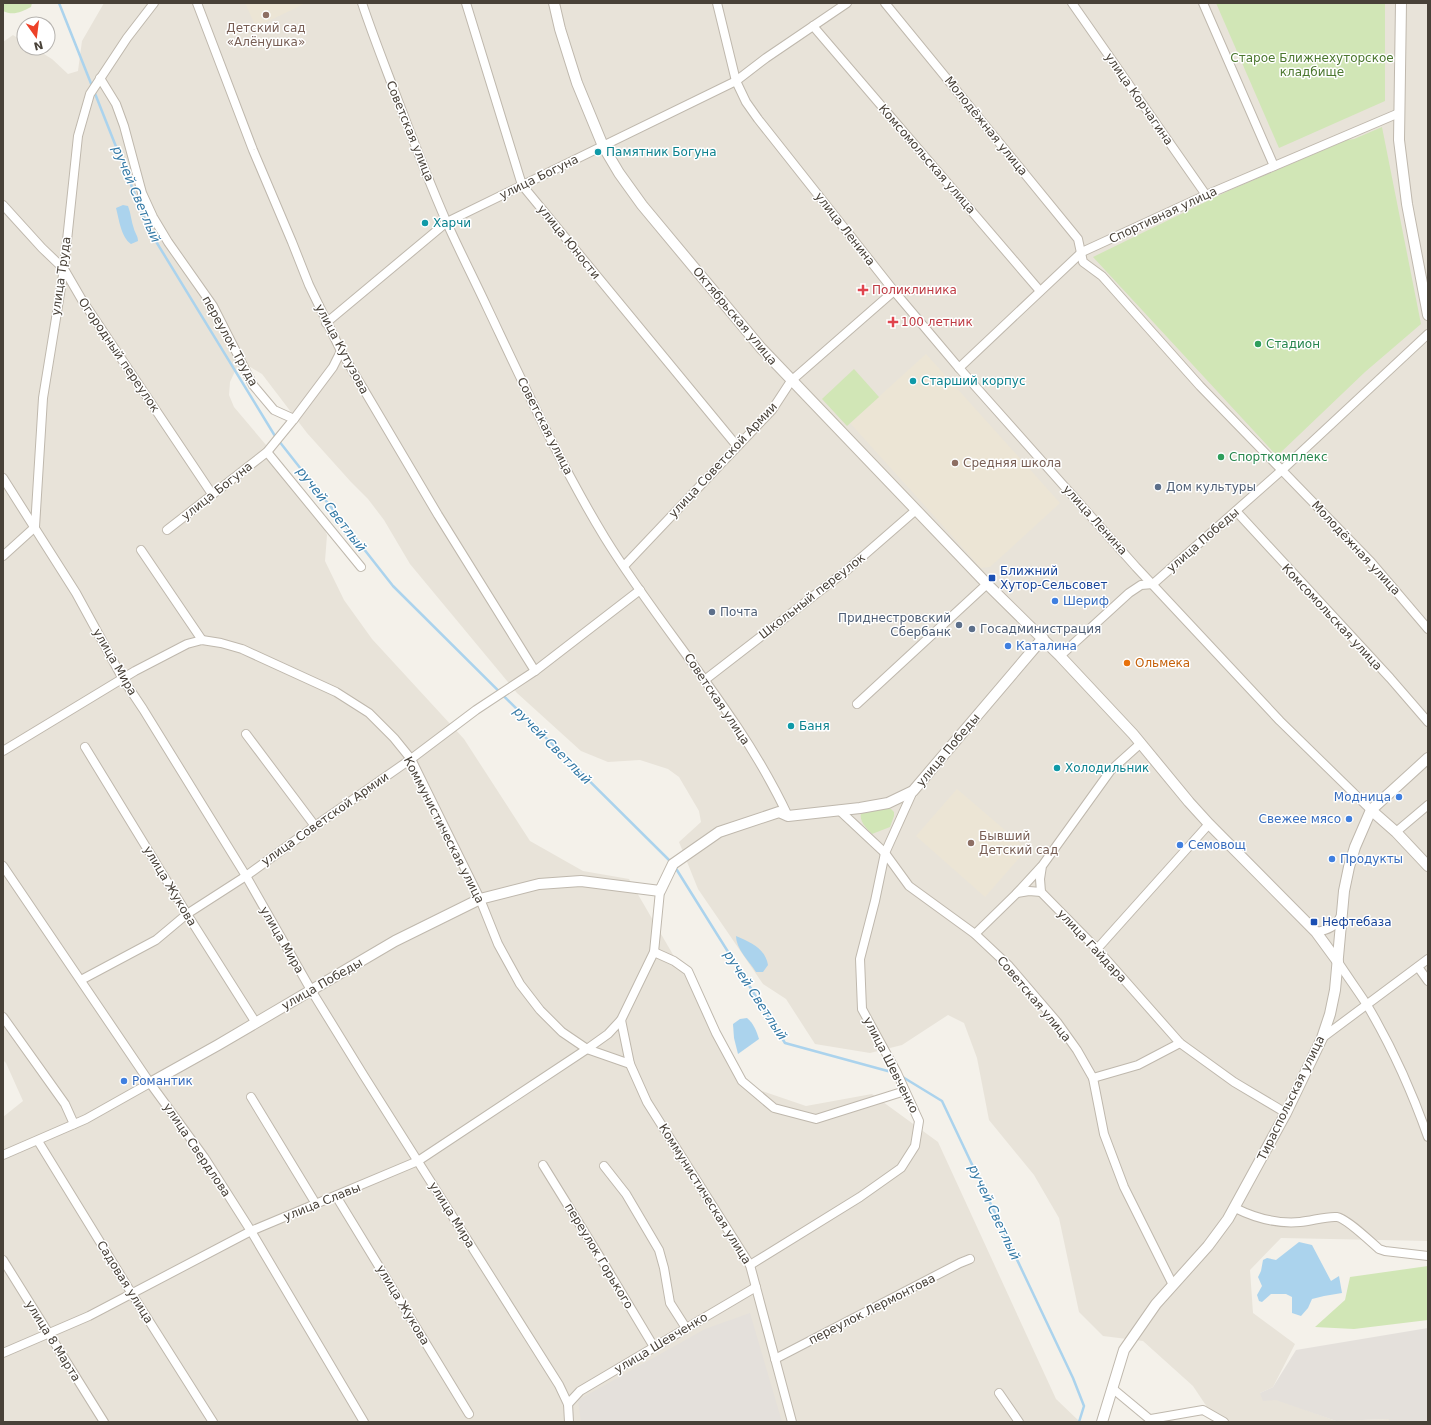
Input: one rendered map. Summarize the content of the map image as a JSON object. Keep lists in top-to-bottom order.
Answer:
{
  "streets": {
    "street": [
      "улица Корчагина",
      "Молодёжная улица",
      "Советская улица",
      "Комсомольская улица",
      "улица Богуна",
      "Спортивная улица",
      "улица Ленина",
      "улица Юности",
      "улица Труда",
      "Октябрьская улица",
      "переулок Труда",
      "улица Кутузова",
      "Огородный переулок",
      "улица Советской Армии",
      "улица Победы",
      "Школьный переулок",
      "улица Мира",
      "Коммунистическая улица",
      "улица Жукова",
      "улица Гайдара",
      "улица Шевченко",
      "Тираспольская улица",
      "улица Свердлова",
      "улица Славы",
      "переулок Горького",
      "Садовая улица",
      "переулок Лермонтова",
      "улица 8 Марта"
    ]
  },
  "crossings": [
    ["улица Корчагина", "Спортивная улица"],
    ["Молодёжная улица", "Спортивная улица"],
    ["Молодёжная улица", "улица Победы"],
    ["Советская улица", "улица Богуна"],
    ["Советская улица", "улица Советской Армии"],
    ["Советская улица", "улица Победы"],
    ["Советская улица", "Школьный переулок"],
    ["Советская улица", "улица Шевченко"],
    ["Советская улица", "Тираспольская улица"],
    ["Комсомольская улица", "улица Богуна"],
    ["Комсомольская улица", "Спортивная улица"],
    ["Комсомольская улица", "улица Победы"],
    ["улица Богуна", "улица Ленина"],
    ["улица Богуна", "улица Юности"],
    ["улица Богуна", "Октябрьская улица"],
    ["улица Богуна", "переулок Труда"],
    ["улица Богуна", "улица Кутузова"],
    ["улица Богуна", "Огородный переулок"],
    ["Спортивная улица", "улица Ленина"],
    ["улица Ленина", "улица Советской Армии"],
    ["улица Ленина", "улица Победы"],
    ["улица Ленина", "Тираспольская улица"],
    ["улица Юности", "улица Советской Армии"],
    ["улица Труда", "переулок Труда"],
    ["улица Труда", "Огородный переулок"],
    ["улица Труда", "улица Мира"],
    ["Октябрьская улица", "улица Советской Армии"],
    ["Октябрьская улица", "улица Победы"],
    ["Октябрьская улица", "Школьный переулок"],
    ["Октябрьская улица", "Тираспольская улица"],
    ["улица Кутузова", "улица Советской Армии"],
    ["улица Советской Армии", "улица Мира"],
    ["улица Советской Армии", "Коммунистическая улица"],
    ["улица Советской Армии", "улица Жукова"],
    ["улица Советской Армии", "улица Свердлова"],
    ["улица Победы", "улица Мира"],
    ["улица Победы", "Коммунистическая улица"],
    ["улица Победы", "улица Жукова"],
    ["улица Победы", "улица Шевченко"],
    ["улица Победы", "улица Свердлова"],
    ["улица Победы", "Садовая улица"],
    ["улица Мира", "Коммунистическая улица"],
    ["улица Мира", "улица Шевченко"],
    ["улица Мира", "улица Славы"],
    ["Коммунистическая улица", "улица Шевченко"],
    ["Коммунистическая улица", "улица Славы"],
    ["Коммунистическая улица", "переулок Лермонтова"],
    ["улица Жукова", "улица Славы"],
    ["улица Гайдара", "Тираспольская улица"],
    ["улица Шевченко", "переулок Горького"],
    ["улица Свердлова", "улица Славы"],
    ["улица Славы", "Садовая улица"],
    ["улица Славы", "улица 8 Марта"]
  ],
  "water": ["ручей Светлый"],
  "parks": ["Старое Ближнехуторское кладбище"],
  "places": {
    "other": [
      "Детский сад «Алёнушка»",
      "Памятник Богуна",
      "Харчи",
      "Стадион",
      "Старший корпус",
      "Спорткомплекс",
      "Средняя школа",
      "Дом культуры",
      "Шериф",
      "Почта",
      "Приднестровский Сбербанк",
      "Госадминистрация",
      "Каталина",
      "Ольмека",
      "Баня",
      "Холодильник",
      "Модница",
      "Свежее мясо",
      "Бывший Детский сад",
      "Семовощ",
      "Продукты",
      "Романтик"
    ],
    "health": ["Поликлиника", "100 летник"],
    "transit": ["Ближний Хутор-Сельсовет", "Нефтебаза"]
  },
  "north": "bottom"
}
